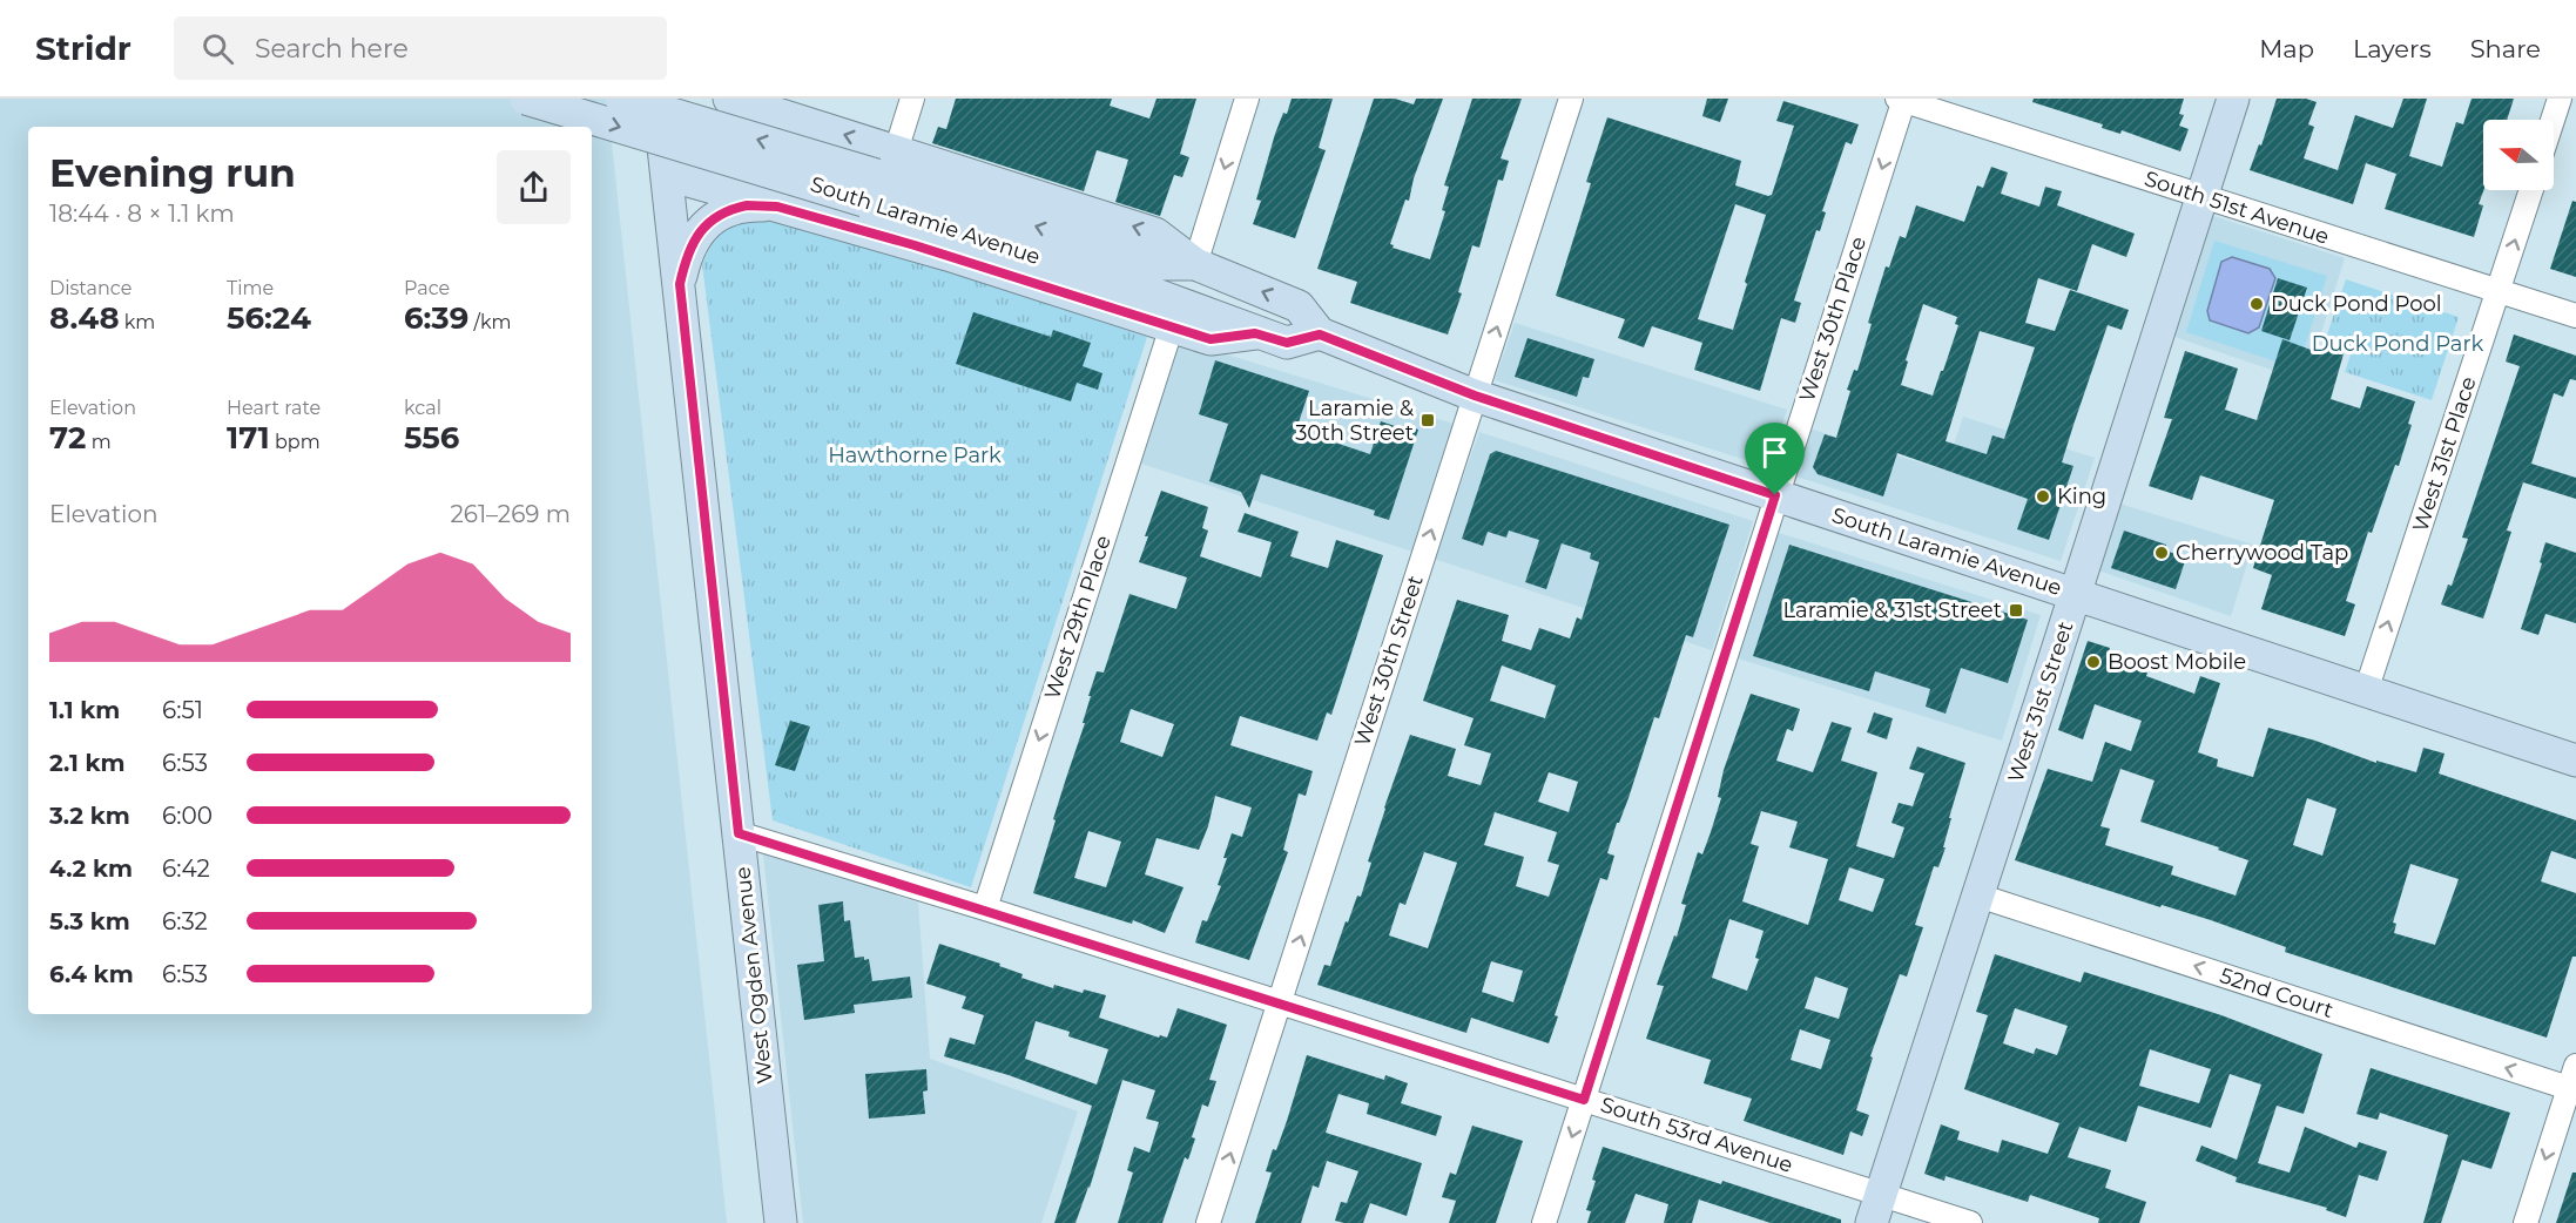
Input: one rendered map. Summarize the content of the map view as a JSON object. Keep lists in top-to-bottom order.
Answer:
{
  "streets": {
    "main road": ["South Laramie Avenue", "West 31st Street", "West Ogden Avenue"],
    "street": [
      "South 51st Avenue",
      "West 30th Place",
      "West 31st Place",
      "West 29th Place",
      "West 30th Street",
      "52nd Court",
      "South 53rd Avenue"
    ]
  },
  "crossings": [
    ["South 51st Avenue", "West 30th Place"],
    ["South 51st Avenue", "West 31st Place"],
    ["South 51st Avenue", "West 31st Street"],
    ["South Laramie Avenue", "West 30th Place"],
    ["South Laramie Avenue", "West 31st Place"],
    ["South Laramie Avenue", "West 30th Street"],
    ["South Laramie Avenue", "West 31st Street"],
    ["West 30th Place", "South 53rd Avenue"],
    ["West 29th Place", "South 53rd Avenue"],
    ["West 30th Street", "South 53rd Avenue"],
    ["West 31st Street", "52nd Court"],
    ["West 31st Street", "South 53rd Avenue"],
    ["West Ogden Avenue", "South 53rd Avenue"]
  ],
  "one_way": [
    "West 30th Place",
    "West 31st Place",
    "West 29th Place",
    "West 30th Street",
    "52nd Court"
  ],
  "parks": ["Duck Pond Park", "Hawthorne Park"],
  "places": {
    "other": [
      "Duck Pond Pool",
      "King",
      "Cherrywood Tap",
      "Boost Mobile"
    ],
    "transit": ["Laramie & 30th Street", "Laramie & 31st Street"]
  },
  "north": "left",
  "page": {
    "header": "Stridr",
    "search": "Search here",
    "nav": ["Map", "Layers", "Share"],
    "heading": ["Evening run", "18:44 · 8 × 1.1 km"],
    "stats": [
      ["Distance", "8.48 km"],
      ["Time", "56:24"],
      ["Pace", "6:39 /km"],
      ["Elevation", "72 m"],
      ["Heart rate", "171 bpm"],
      ["kcal", "556"]
    ],
    "chart": ["Elevation", "261–269 m"],
    "list": [
      {
        "name": "1.1 km",
        "note": "6:51"
      },
      {
        "name": "2.1 km",
        "note": "6:53"
      },
      {
        "name": "3.2 km",
        "note": "6:00"
      },
      {
        "name": "4.2 km",
        "note": "6:42"
      },
      {
        "name": "5.3 km",
        "note": "6:32"
      },
      {
        "name": "6.4 km",
        "note": "6:53"
      }
    ]
  }
}
